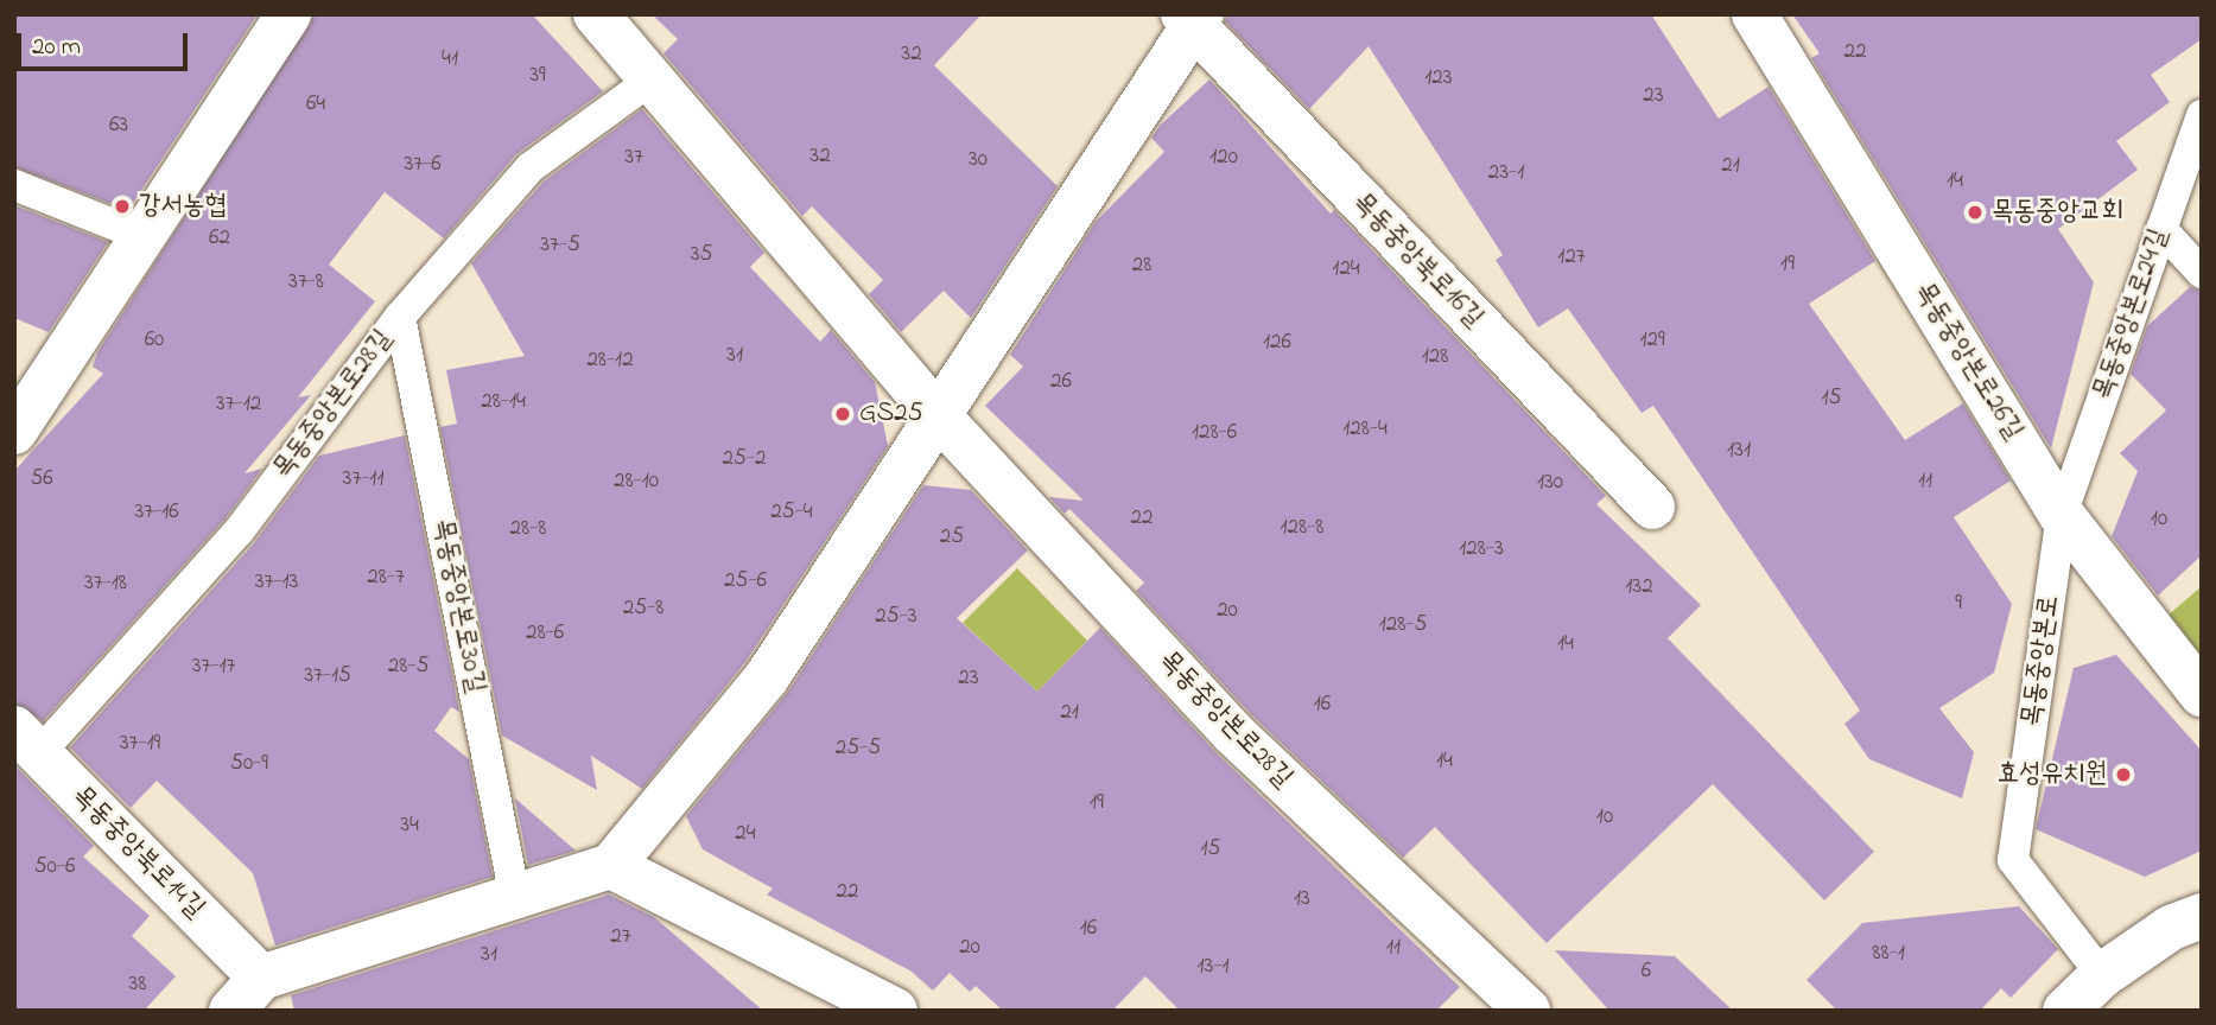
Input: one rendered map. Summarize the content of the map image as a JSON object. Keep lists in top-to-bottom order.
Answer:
{
  "streets": {
    "street": [
      "목동중앙북로16길",
      "목동중앙본로26길",
      "목동중앙본로28길",
      "목동중앙북로14길"
    ],
    "lane": ["목동중앙본로24길", "목동중앙본로30길", "목동중앙본로"]
  },
  "crossings": [
    ["목동중앙본로24길", "목동중앙본로26길"],
    ["목동중앙본로24길", "목동중앙본로"],
    ["목동중앙본로26길", "목동중앙본로"],
    ["목동중앙본로28길", "목동중앙본로30길"],
    ["목동중앙본로28길", "목동중앙북로14길"]
  ],
  "places": [
    "강서농협",
    "목동중앙교회",
    "GS25",
    "효성유치원"
  ],
  "house_numbers": [
    "22",
    "32",
    "41",
    "39",
    "123",
    "23",
    "64",
    "63",
    "32",
    "37",
    "120",
    "30",
    "37-6",
    "21",
    "23-1",
    "14",
    "62",
    "37-5",
    "35",
    "127",
    "19",
    "28",
    "124",
    "37-8",
    "60",
    "129",
    "126",
    "31",
    "128",
    "28-12",
    "26",
    "15",
    "28-14",
    "37-12",
    "128-4",
    "128-6",
    "131",
    "25-2",
    "56",
    "37-11",
    "28-10",
    "11",
    "130",
    "37-16",
    "25-4",
    "22",
    "10",
    "128-8",
    "28-8",
    "25",
    "128-3",
    "28-7",
    "25-6",
    "37-13",
    "37-18",
    "132",
    "9",
    "25-8",
    "20",
    "25-3",
    "128-5",
    "28-6",
    "14",
    "37-17",
    "28-5",
    "37-15",
    "23",
    "16",
    "21",
    "37-19",
    "25-5",
    "14",
    "50-9",
    "19",
    "10",
    "34",
    "24",
    "15",
    "50-6",
    "22",
    "13",
    "16",
    "27",
    "20",
    "11",
    "88-1",
    "31",
    "13-1",
    "6",
    "38"
  ],
  "scale_bar": "20 m"
}
